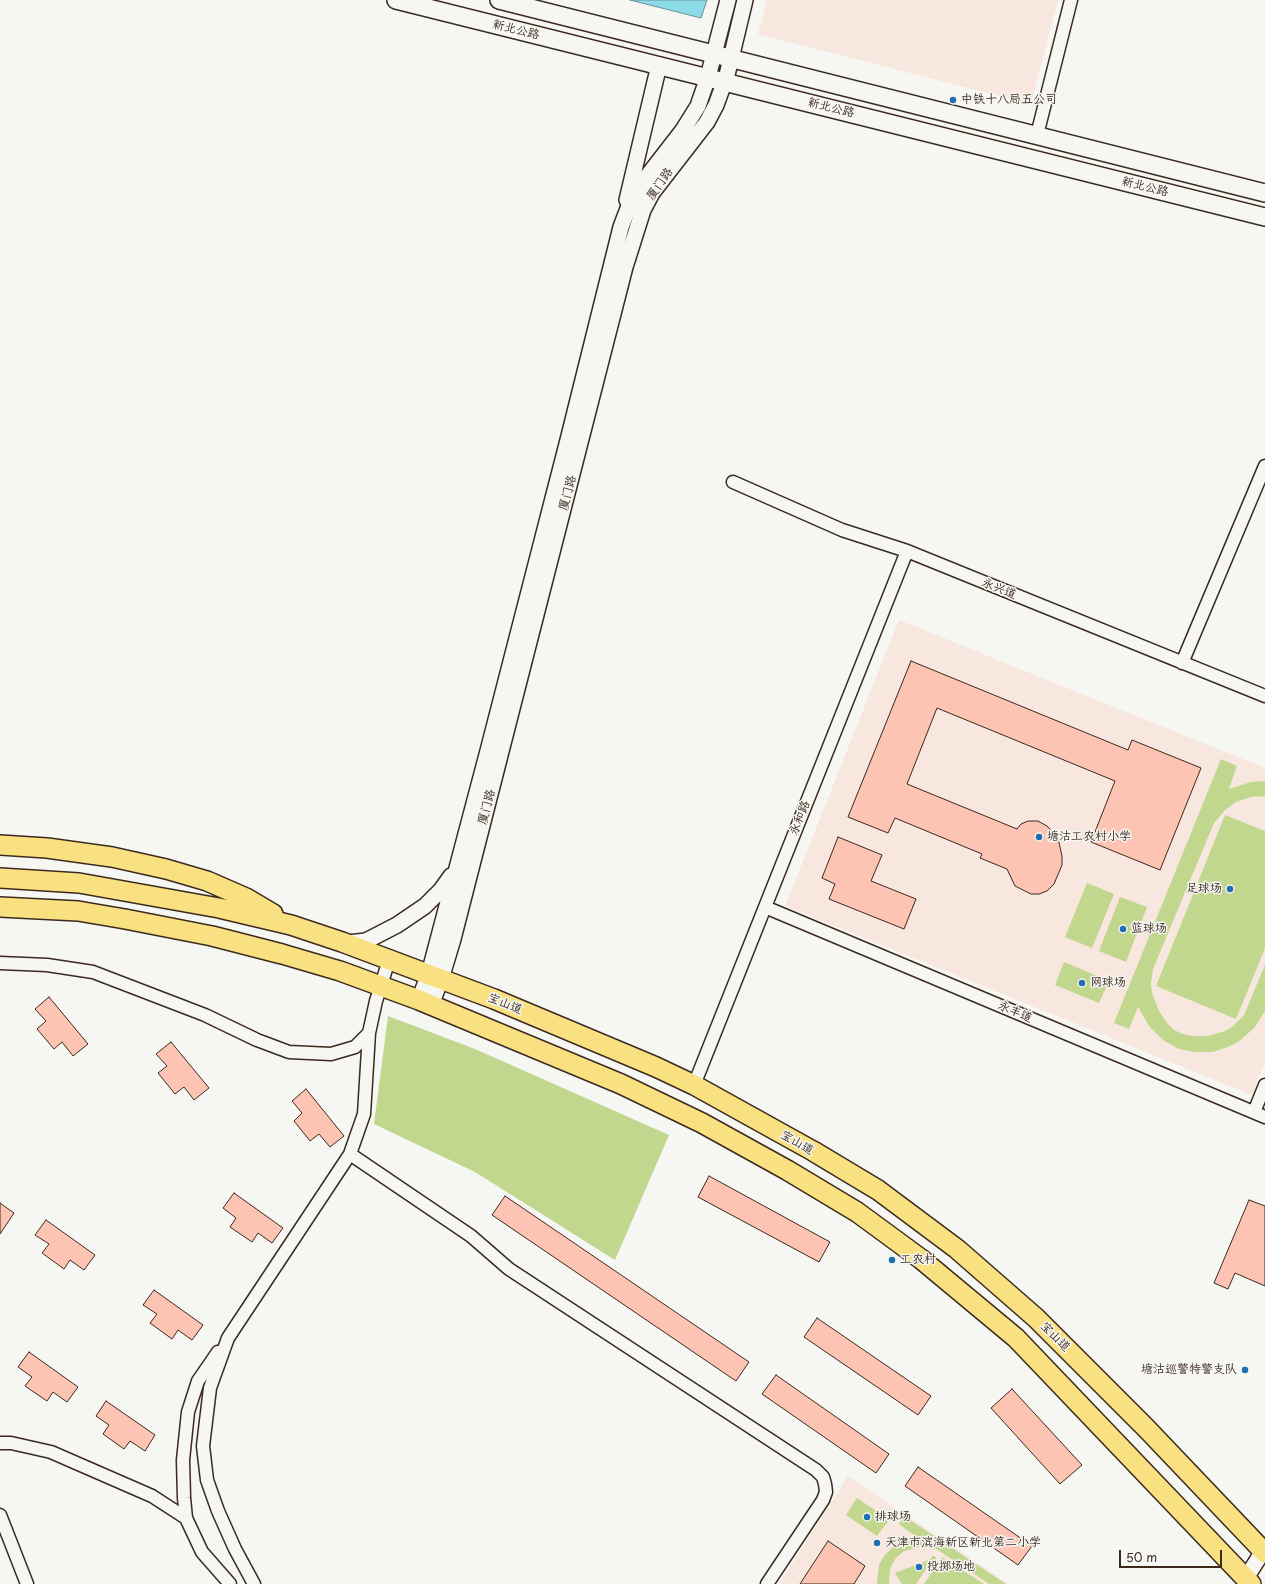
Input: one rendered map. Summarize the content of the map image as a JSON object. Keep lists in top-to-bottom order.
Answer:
{
  "streets": {
    "main road": ["新北公路", "宝山道"],
    "street": [
      "厦门路",
      "永兴道",
      "永和路",
      "永丰道"
    ]
  },
  "crossings": [
    ["新北公路", "厦门路"],
    ["厦门路", "宝山道"],
    ["永兴道", "永和路"],
    ["永和路", "宝山道"],
    ["永和路", "永丰道"]
  ],
  "places": [
    "中铁十八局五公司",
    "塘沽工农村小学",
    "足球场",
    "篮球场",
    "网球场",
    "工农村",
    "塘沽巡警特警支队",
    "排球场",
    "天津市滨海新区新北第二小学",
    "投掷场地"
  ],
  "scale_bar": "50 m"
}
